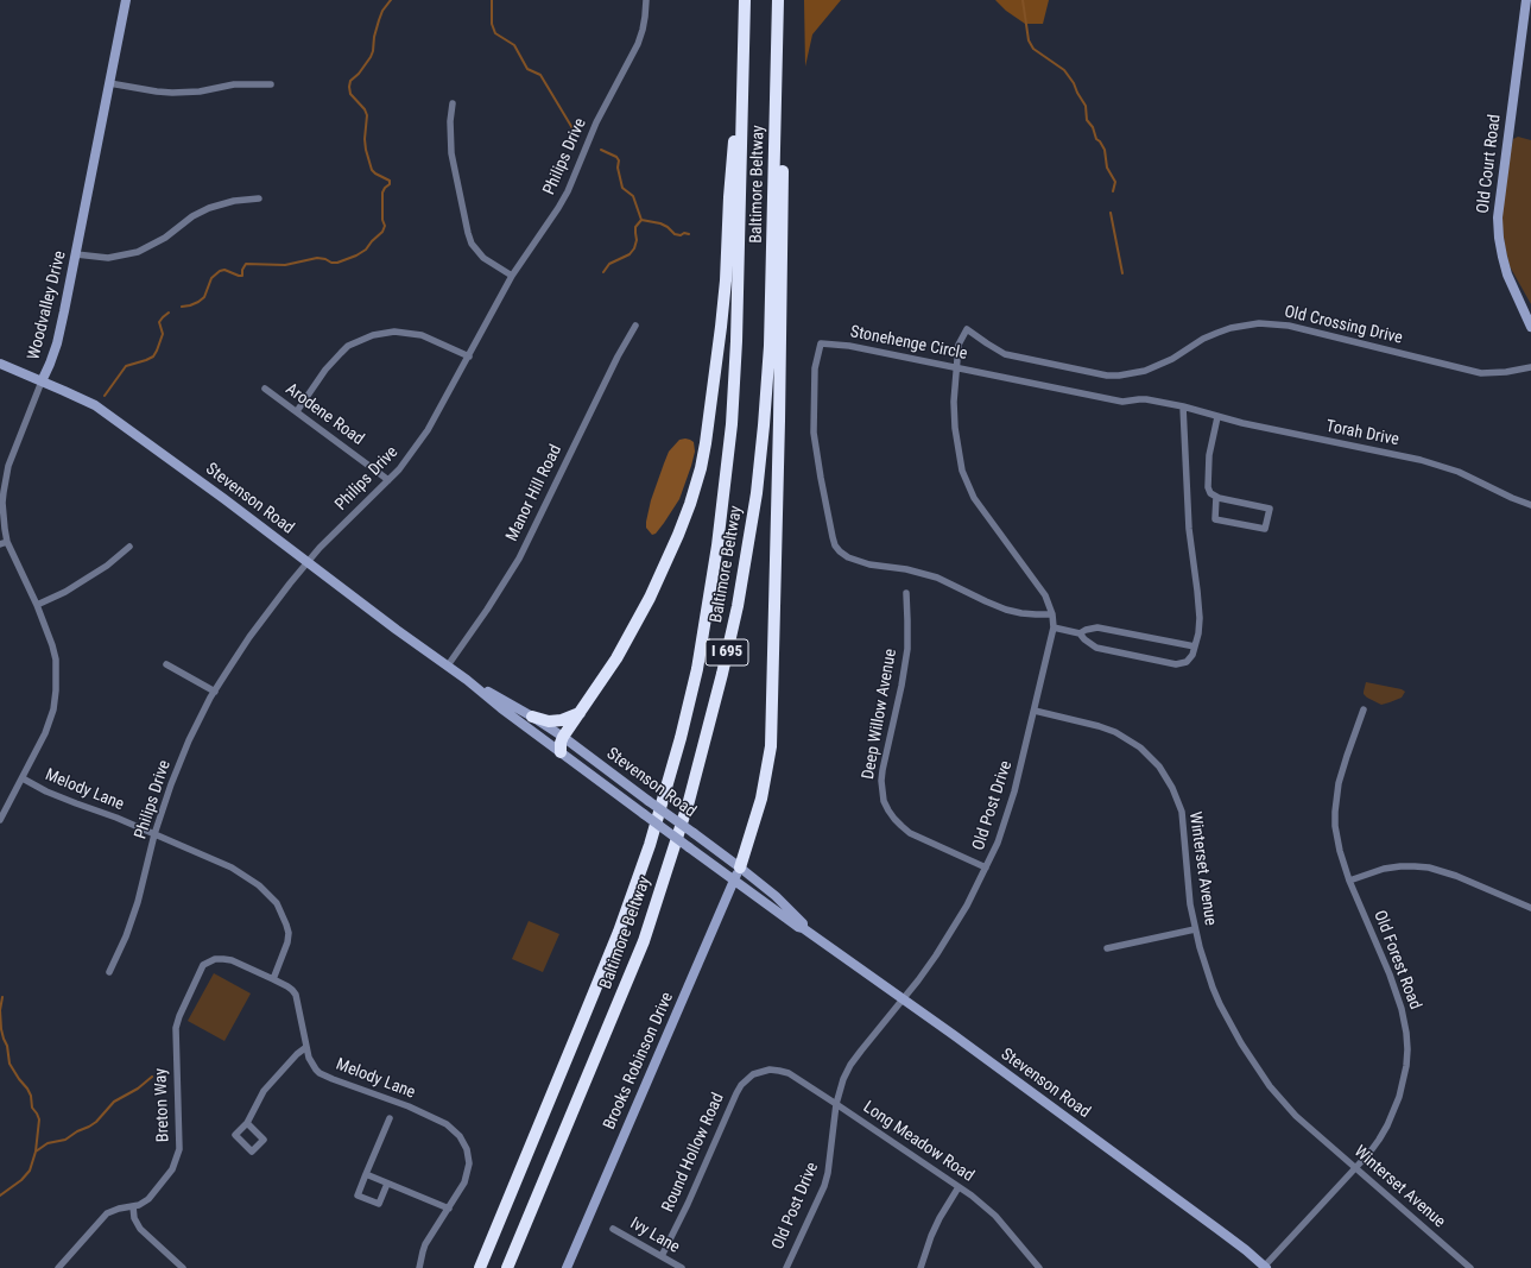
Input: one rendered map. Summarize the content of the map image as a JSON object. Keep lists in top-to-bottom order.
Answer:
{
  "streets": {
    "highway": ["Baltimore Beltway", "I 695"],
    "main road": [
      "Old Court Road",
      "Woodvalley Drive",
      "Stevenson Road",
      "Brooks Robinson Drive"
    ],
    "street": [
      "Philips Drive",
      "Old Crossing Drive",
      "Stonehenge Circle",
      "Arodene Road",
      "Torah Drive",
      "Manor Hill Road",
      "Deep Willow Avenue",
      "Melody Lane",
      "Old Post Drive",
      "Winterset Avenue",
      "Old Forest Road",
      "Breton Way",
      "Long Meadow Road",
      "Round Hollow Road",
      "Ivy Lane"
    ]
  },
  "crossings": [
    ["Philips Drive", "Arodene Road"],
    ["Philips Drive", "Stevenson Road"],
    ["Philips Drive", "Melody Lane"],
    ["Woodvalley Drive", "Stevenson Road"],
    ["Woodvalley Drive", "Melody Lane"],
    ["Old Crossing Drive", "Old Post Drive"],
    ["Stonehenge Circle", "Torah Drive"],
    ["Stonehenge Circle", "Old Post Drive"],
    ["Manor Hill Road", "Stevenson Road"],
    ["Stevenson Road", "Old Post Drive"],
    ["Stevenson Road", "Old Forest Road"],
    ["Stevenson Road", "Brooks Robinson Drive"],
    ["Deep Willow Avenue", "Old Post Drive"],
    ["Melody Lane", "Breton Way"],
    ["Old Post Drive", "Winterset Avenue"],
    ["Old Post Drive", "Long Meadow Road"],
    ["Winterset Avenue", "Old Forest Road"],
    ["Long Meadow Road", "Round Hollow Road"],
    ["Round Hollow Road", "Ivy Lane"]
  ]
}
